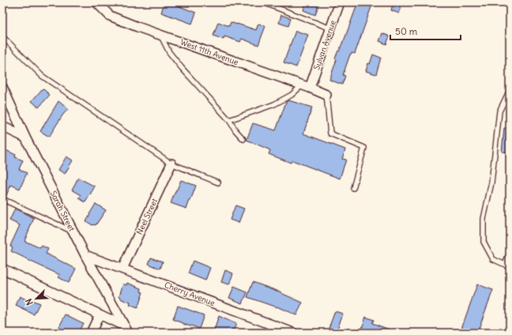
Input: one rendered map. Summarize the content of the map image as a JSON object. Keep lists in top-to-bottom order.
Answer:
{
  "streets": {
    "street": [
      "Sylvan Avenue",
      "West 11th Avenue",
      "Sarah Street",
      "Neel Street",
      "Cherry Avenue"
    ]
  },
  "crossings": [
    ["Sylvan Avenue", "West 11th Avenue"],
    ["Sarah Street", "Cherry Avenue"],
    ["Neel Street", "Cherry Avenue"]
  ],
  "scale_bar": "50 m",
  "north": "bottom left"
}
